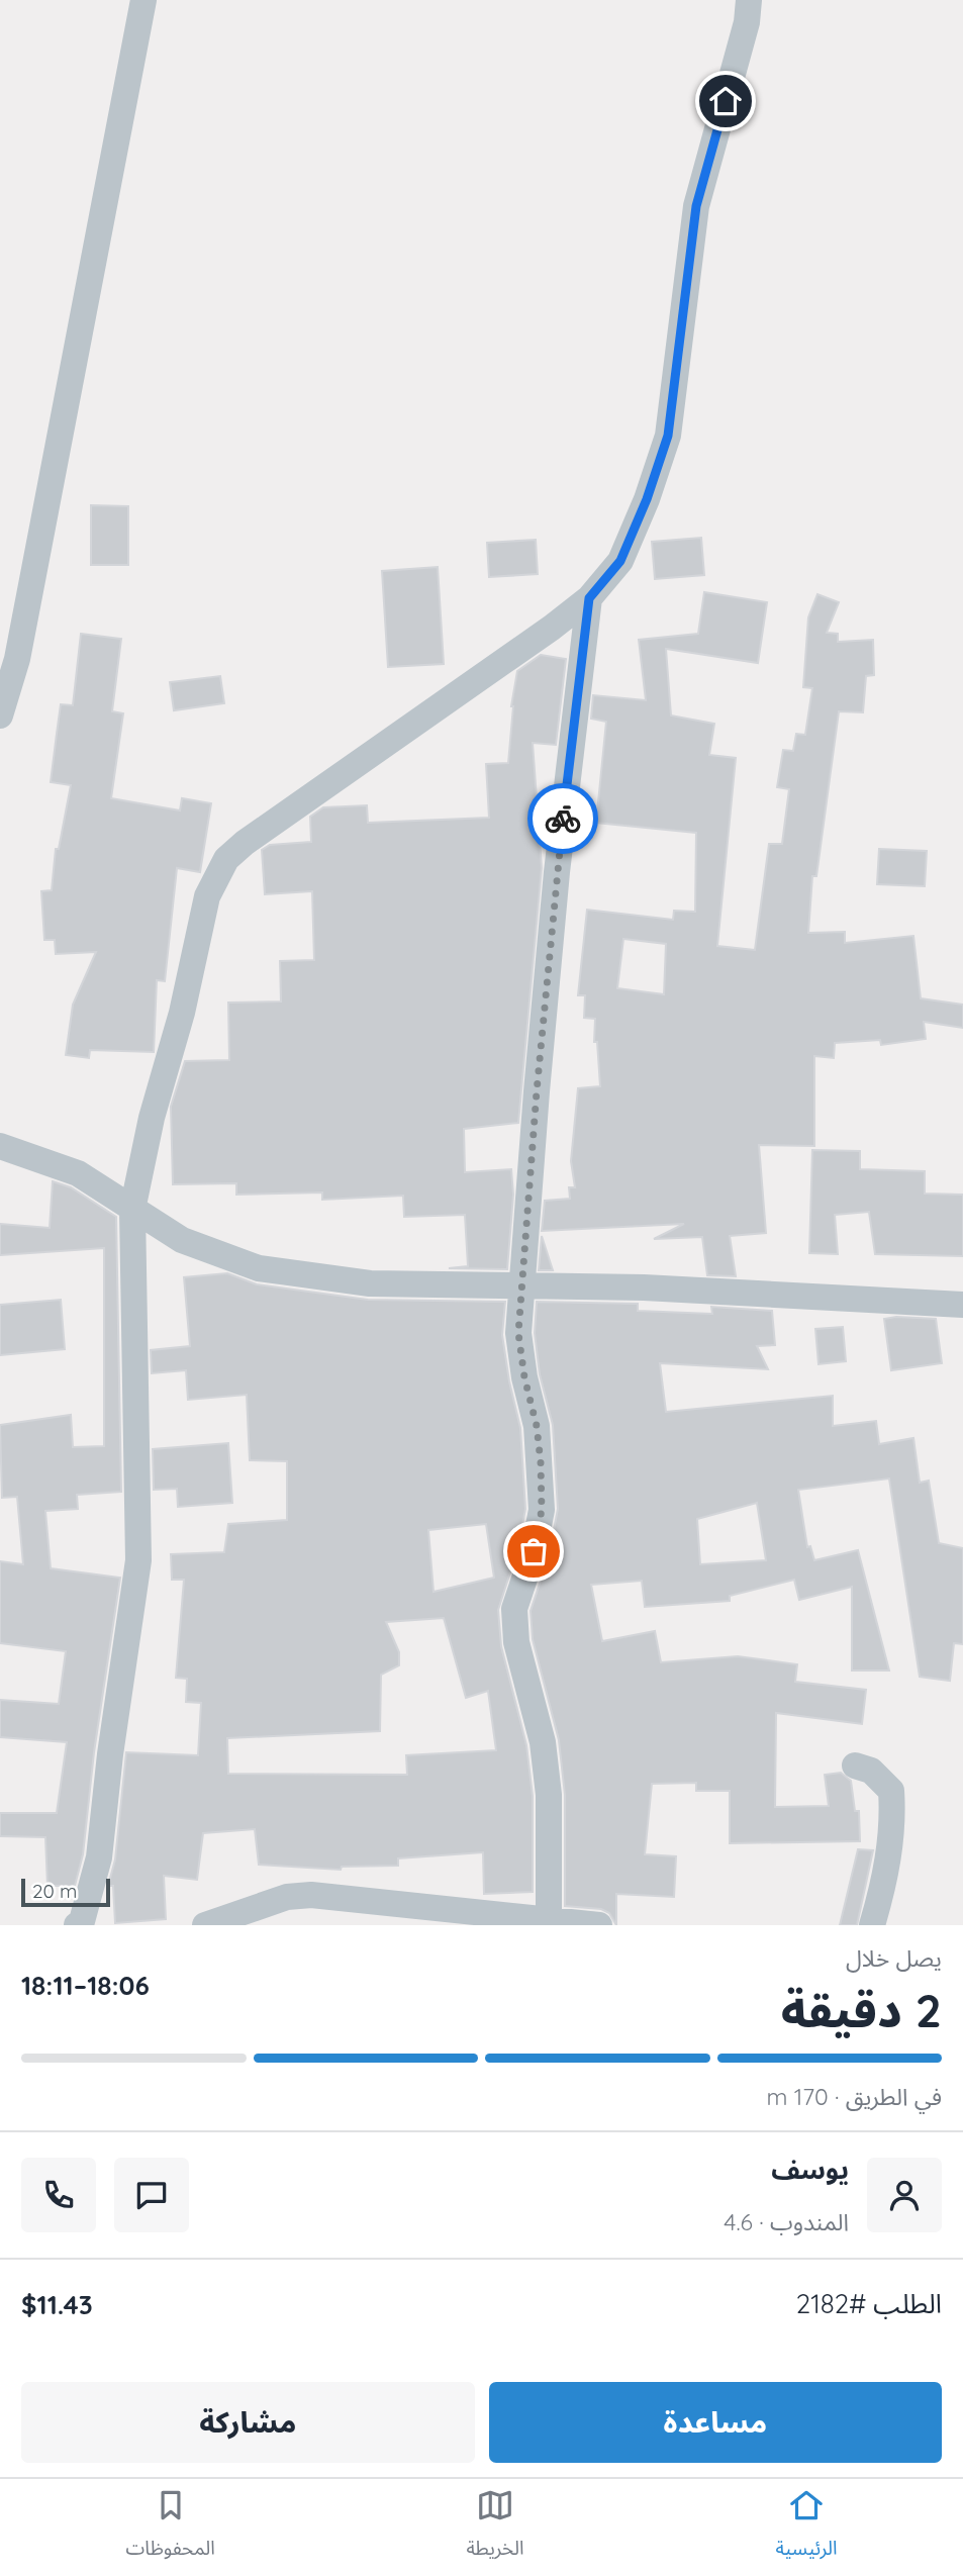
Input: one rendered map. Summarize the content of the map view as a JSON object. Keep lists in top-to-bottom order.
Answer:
{
  "scale_bar": "20 m",
  "page": {
    "scale": "20 m",
    "heading": ["2 دقيقة", "يصل خلال", "18:06–18:11"],
    "panel": [
      "يوسف",
      "المندوب · 4.6",
      "الطلب #2182",
      "$11.43"
    ],
    "bar": "في الطريق · 170 m",
    "buttons": ["مساعدة", "مشاركة"],
    "tabs": ["الرئيسية", "الخريطة", "المحفوظات"]
  }
}
